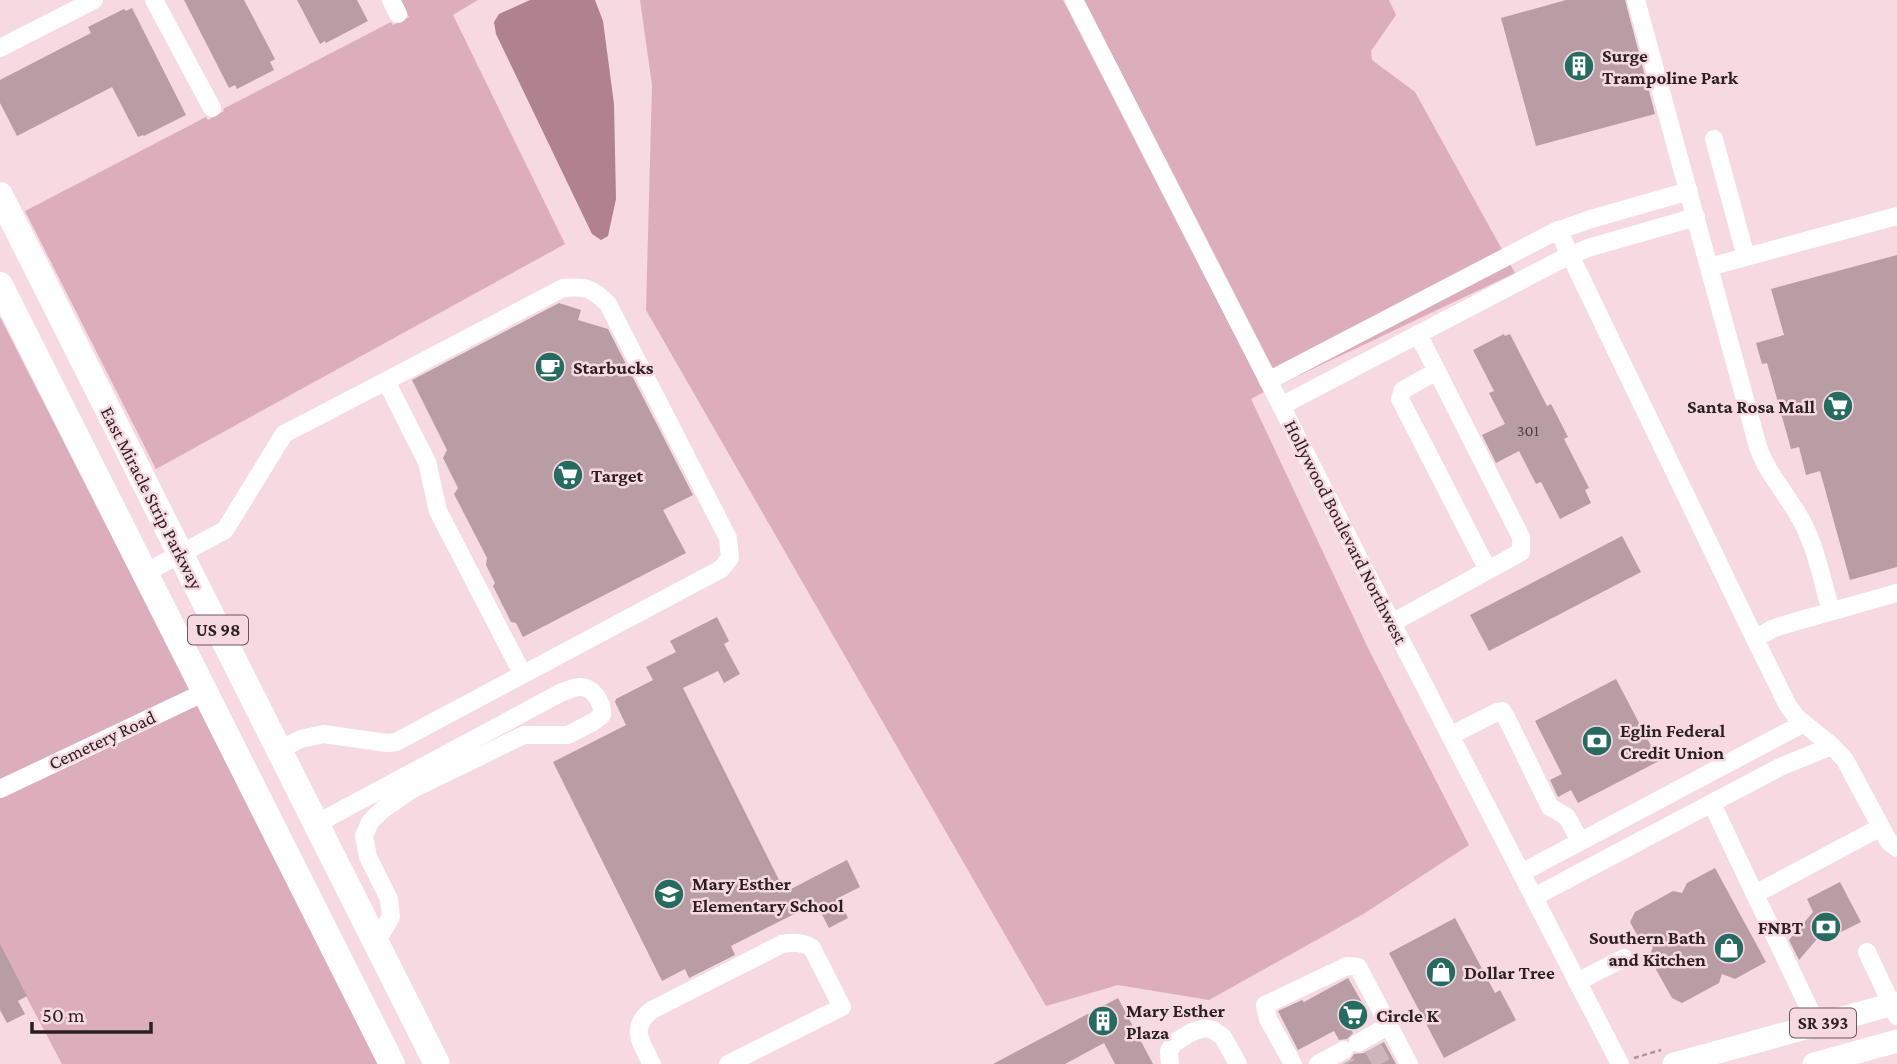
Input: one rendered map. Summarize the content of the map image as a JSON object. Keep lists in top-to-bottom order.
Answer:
{
  "streets": {
    "highway": ["East Miracle Strip Parkway", "US 98"],
    "main road": ["SR 393"],
    "street": ["Hollywood Boulevard Northwest", "Cemetery Road"]
  },
  "crossings": [
    ["East Miracle Strip Parkway", "Cemetery Road"]
  ],
  "places": {
    "building": ["Surge Trampoline Park", "Mary Esther Plaza"],
    "cafe": ["Starbucks"],
    "supermarket": ["Santa Rosa Mall", "Target", "Circle K"],
    "bank": ["Eglin Federal Credit Union", "FNBT"],
    "school or university": ["Mary Esther Elementary School"],
    "shop": ["Southern Bath and Kitchen", "Dollar Tree"]
  },
  "house_numbers": ["301"],
  "scale_bar": "50 m"
}
